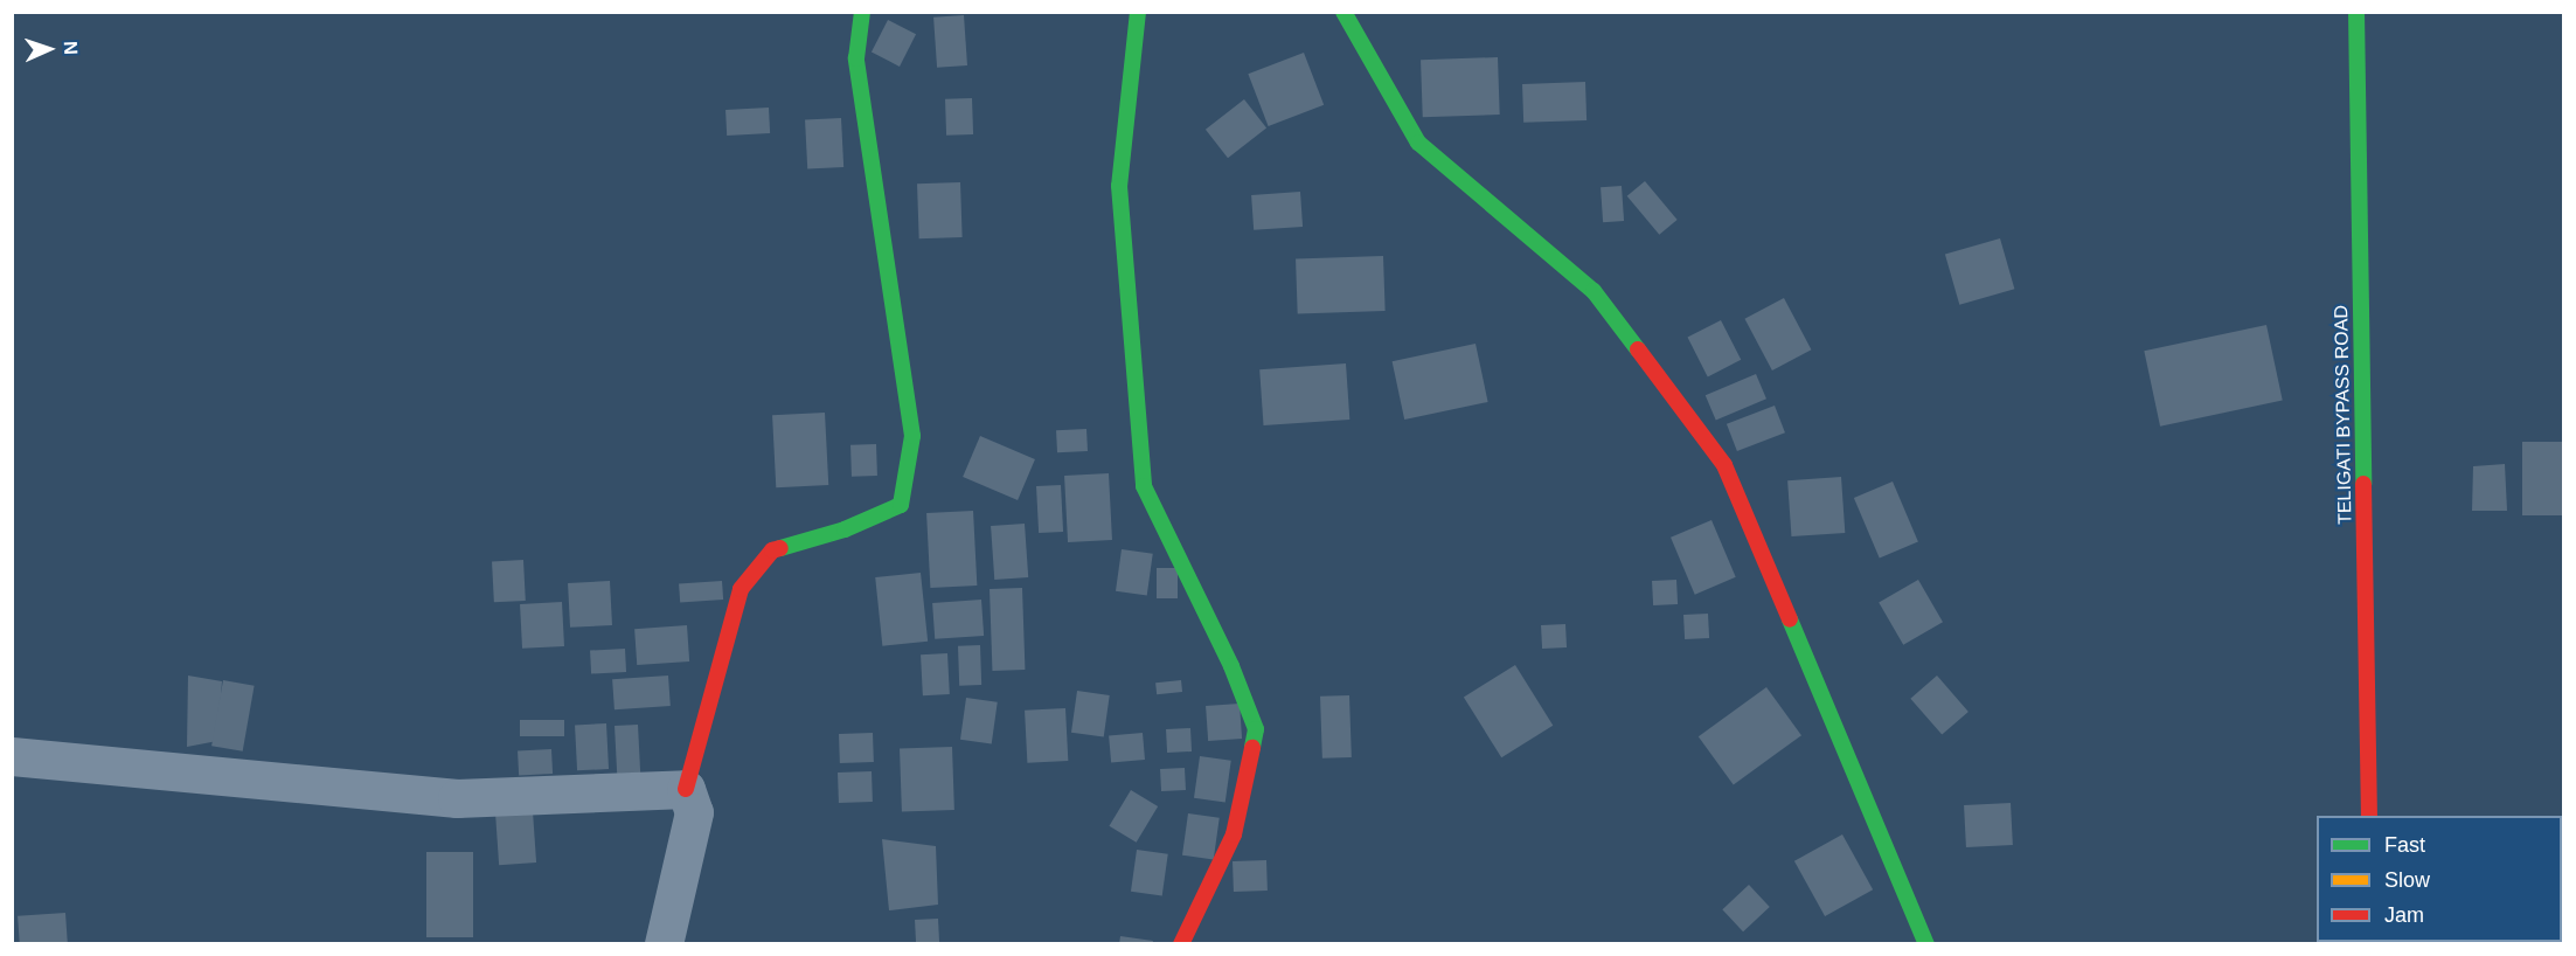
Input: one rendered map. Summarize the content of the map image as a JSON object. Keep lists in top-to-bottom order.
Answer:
{
  "streets": {
    "street": ["TELIGATI BYPASS ROAD"]
  },
  "legend": ["Fast", "Slow", "Jam"],
  "north": "right"
}
